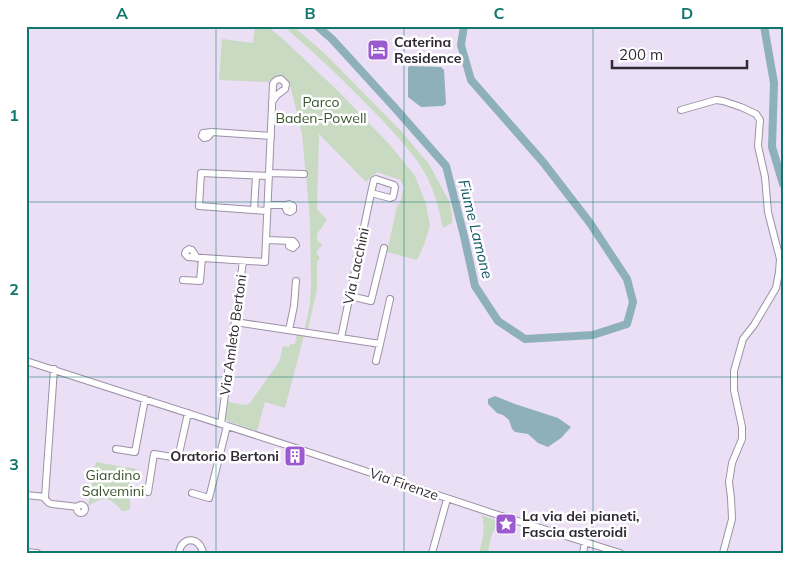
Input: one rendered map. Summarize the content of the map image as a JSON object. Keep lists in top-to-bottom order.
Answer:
{
  "streets": {
    "street": ["Via Lacchini", "Via Amleto Bertoni", "Via Firenze"]
  },
  "crossings": [
    ["Via Amleto Bertoni", "Via Firenze"]
  ],
  "water": ["Fiume Lamone"],
  "parks": ["Parco Baden-Powell", "Giardino Salvemini"],
  "places": {
    "hotel": ["Caterina Residence"],
    "building": ["Oratorio Bertoni"],
    "place": ["La via dei pianeti, Fascia asteroidi"]
  },
  "scale_bar": "200 m",
  "grid": {
    "columns": [
      "A",
      "B",
      "C",
      "D"
    ],
    "rows": ["1", "2", "3"]
  }
}
